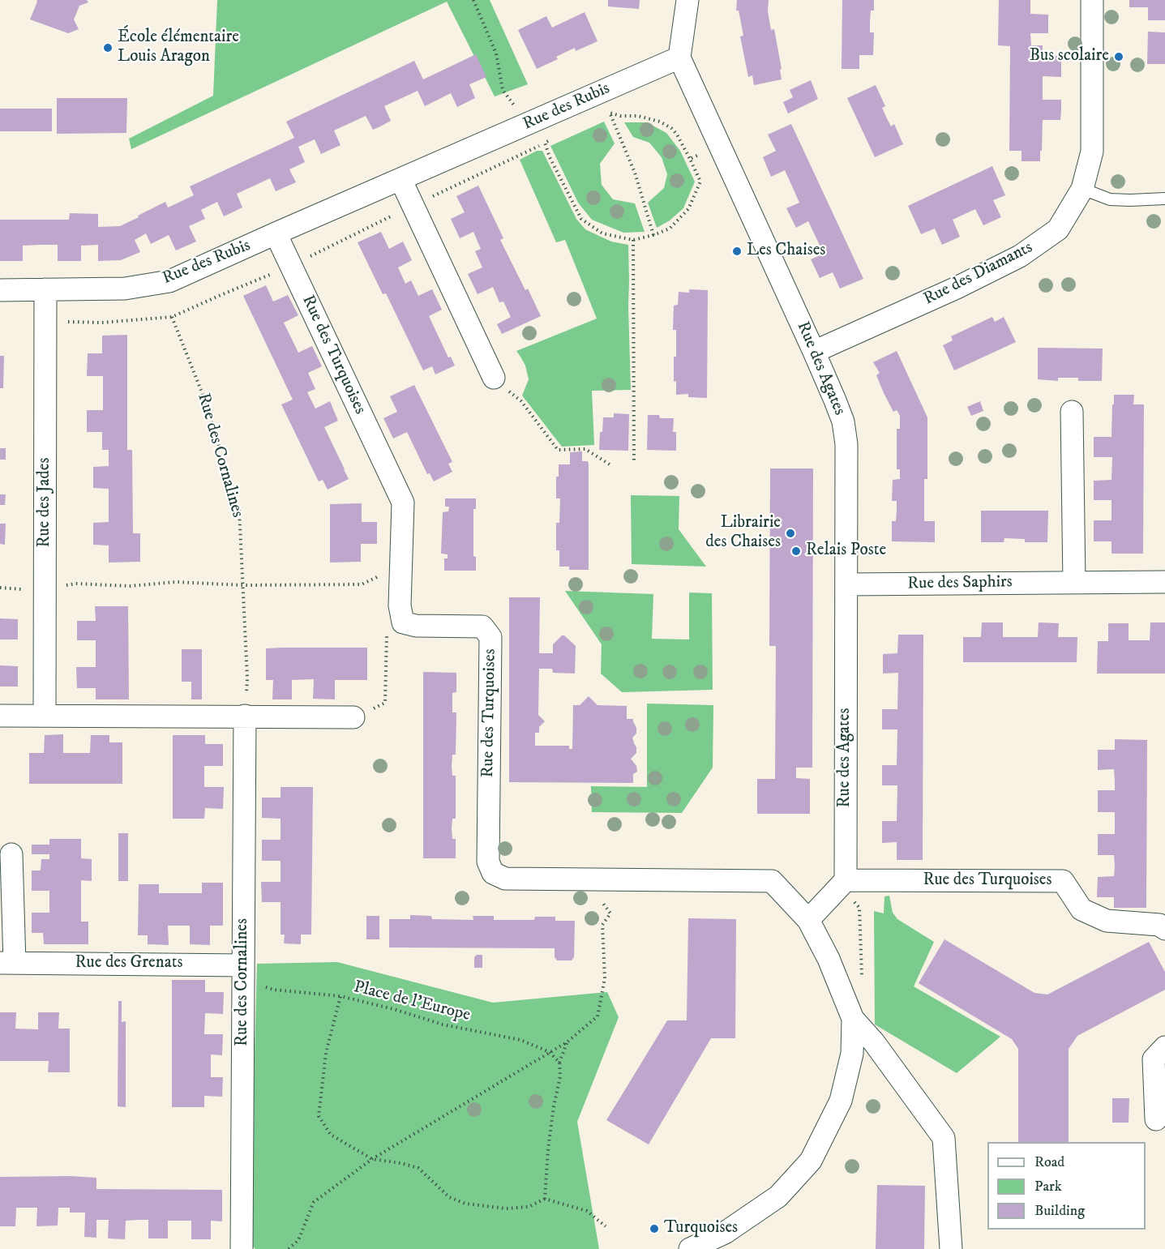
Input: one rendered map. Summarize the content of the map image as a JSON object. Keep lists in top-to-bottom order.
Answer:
{
  "streets": {
    "street": [
      "Rue des Rubis",
      "Rue des Diamants",
      "Rue des Turquoises",
      "Rue des Agates",
      "Rue des Cornalines",
      "Rue des Jades",
      "Rue des Saphirs",
      "Rue des Grenats"
    ],
    "path": ["Place de l'Europe"]
  },
  "crossings": [
    ["Rue des Rubis", "Rue des Turquoises"],
    ["Rue des Rubis", "Rue des Agates"],
    ["Rue des Rubis", "Rue des Jades"],
    ["Rue des Diamants", "Rue des Agates"],
    ["Rue des Turquoises", "Rue des Agates"],
    ["Rue des Agates", "Rue des Saphirs"],
    ["Rue des Cornalines", "Rue des Grenats"]
  ],
  "places": [
    "École élémentaire Louis Aragon",
    "Bus scolaire",
    "Les Chaises",
    "Librairie des Chaises",
    "Relais Poste",
    "Turquoises"
  ],
  "legend": ["Road", "Park", "Building"]
}
